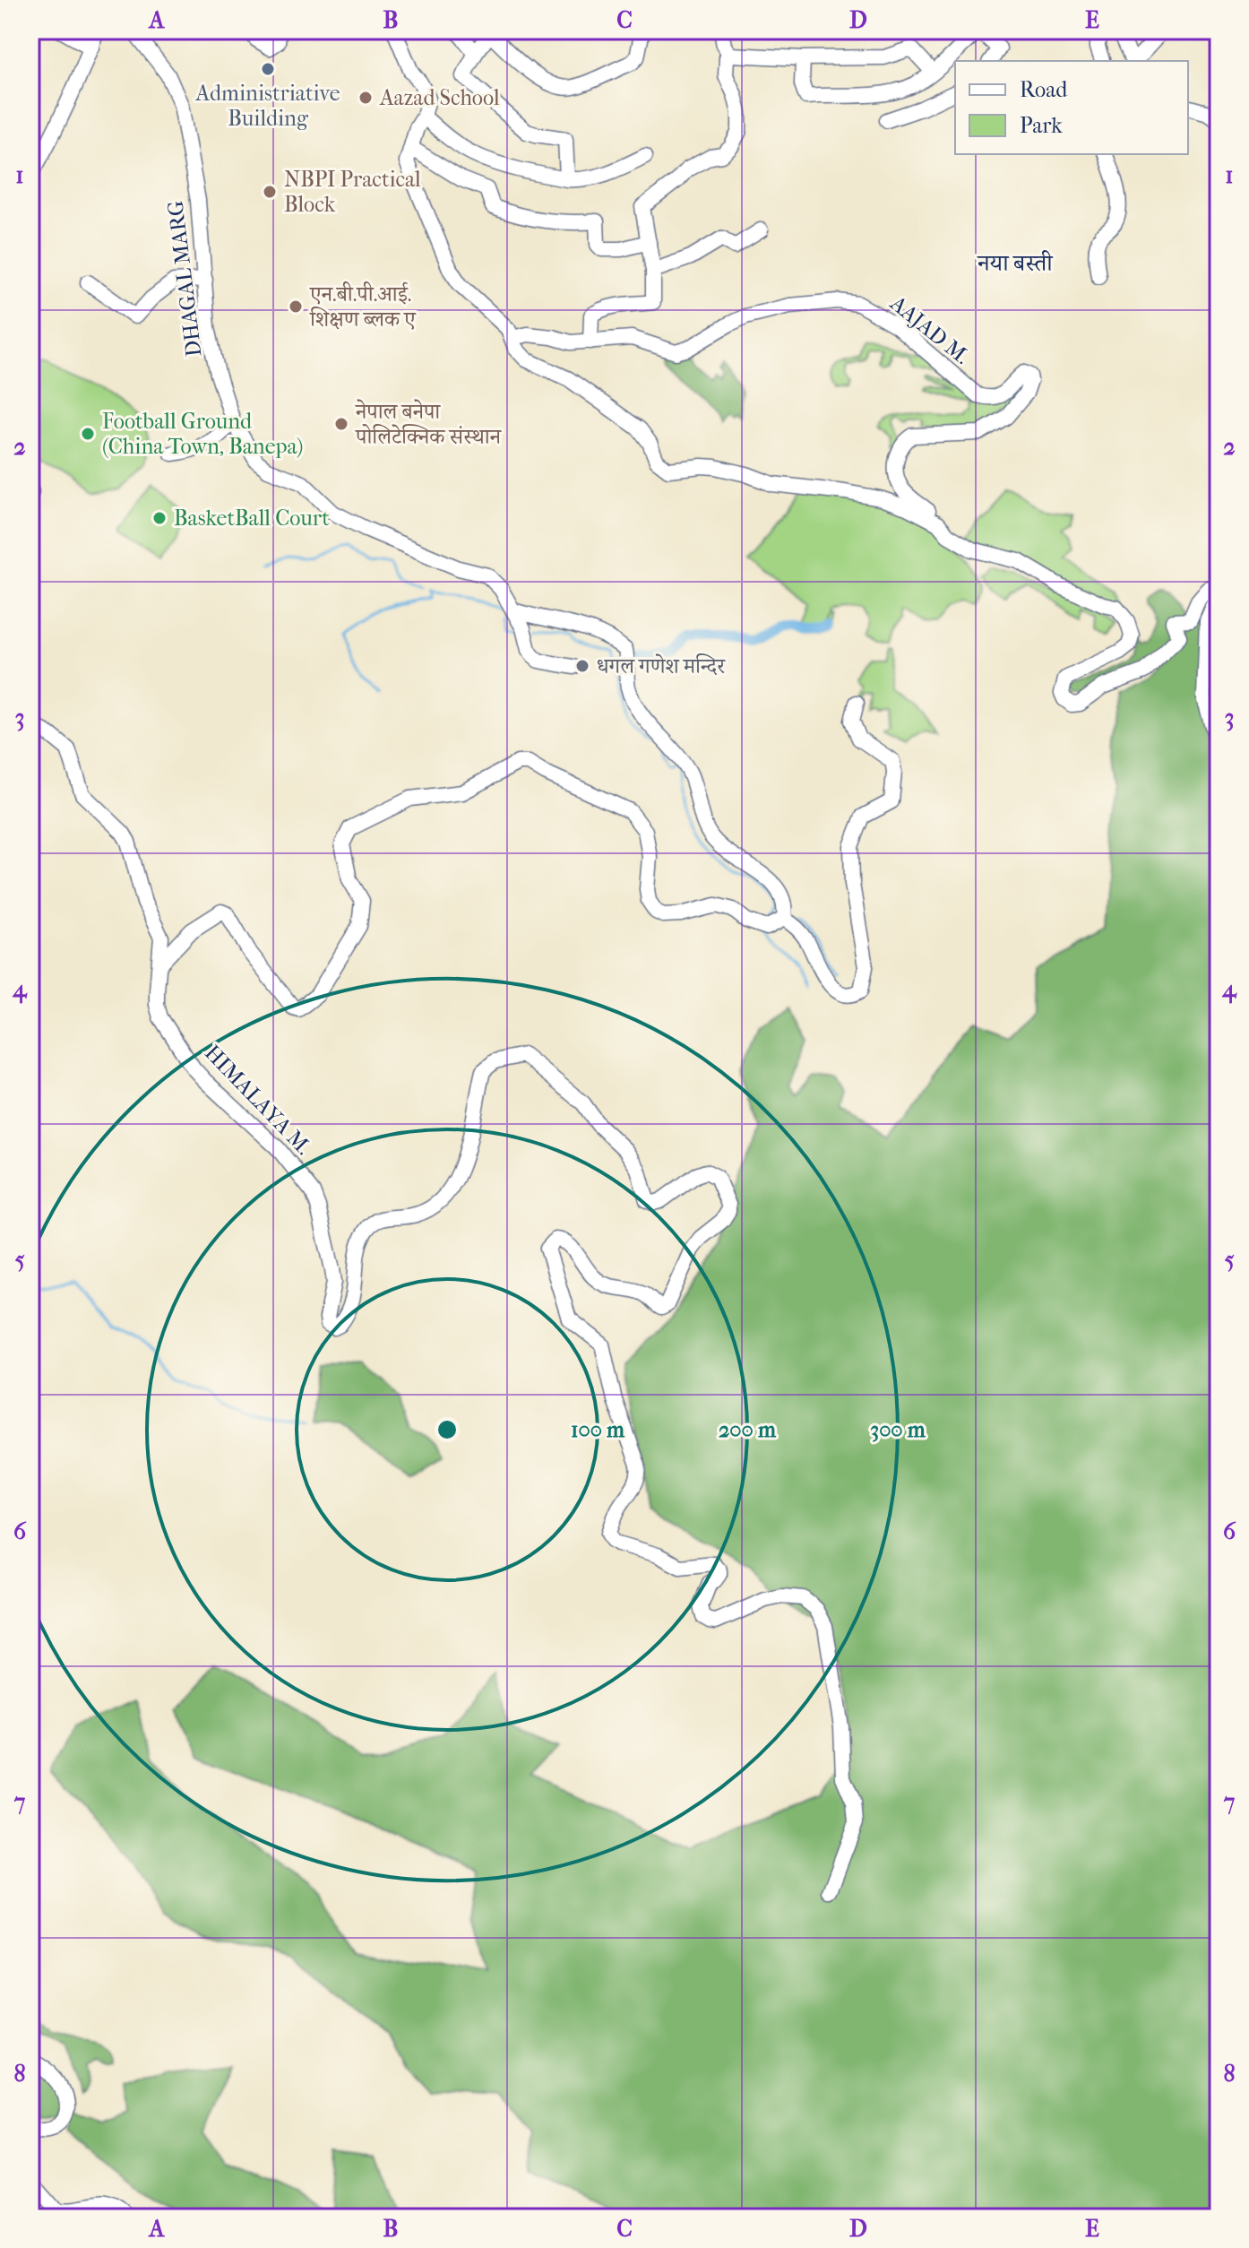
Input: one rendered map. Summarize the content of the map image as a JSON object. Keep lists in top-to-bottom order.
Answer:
{
  "streets": {
    "street": ["DHAGAL MARG", "AAJAD M.", "HIMALAYA M."]
  },
  "districts": ["नया बस्ती"],
  "places": [
    "Administriative Building",
    "Aazad School",
    "NBPI Practical Block",
    "एन.बी.पी.आई. शिक्षण ब्लक ए",
    "नेपाल बनेपा पोलिटेक्निक संस्थान",
    "Football Ground (China Town, Banepa)",
    "BasketBall Court",
    "धगल गणेश मन्दिर"
  ],
  "legend": ["Road", "Park"],
  "grid": {
    "columns": [
      "A",
      "B",
      "C",
      "D",
      "E"
    ],
    "rows": [
      "1",
      "2",
      "3",
      "4",
      "5",
      "6",
      "7",
      "8"
    ]
  },
  "rings": ["100 m", "200 m", "300 m"]
}
